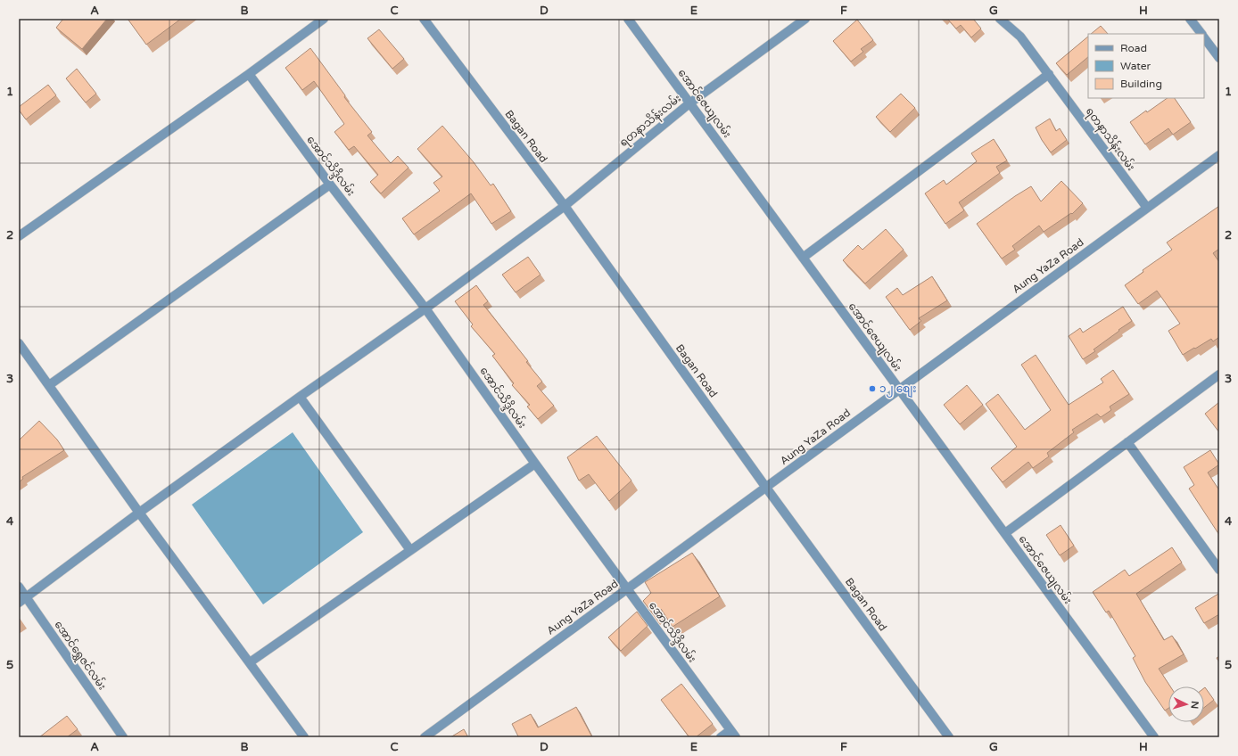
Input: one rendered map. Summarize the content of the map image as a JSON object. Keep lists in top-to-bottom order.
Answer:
{
  "streets": {
    "street": [
      "အောင်ဇေယျလမ်း",
      "ရတနာသိန်းလမ်း",
      "Bagan Road",
      "အောင်သိဒ္ဒိလမ်း",
      "Aung YaZa Road",
      "အောင်ရွှေဇင်လမ်း"
    ]
  },
  "crossings": [
    ["အောင်ဇေယျလမ်း", "ရတနာသိန်းလမ်း"],
    ["အောင်ဇေယျလမ်း", "Aung YaZa Road"],
    ["ရတနာသိန်းလမ်း", "Bagan Road"],
    ["ရတနာသိန်းလမ်း", "အောင်သိဒ္ဒိလမ်း"],
    ["ရတနာသိန်းလမ်း", "Aung YaZa Road"],
    ["ရတနာသိန်းလမ်း", "အောင်ရွှေဇင်လမ်း"],
    ["Bagan Road", "Aung YaZa Road"],
    ["အောင်သိဒ္ဒိလမ်း", "Aung YaZa Road"]
  ],
  "places": ["၁၂ စျေး"],
  "legend": ["Road", "Water", "Building"],
  "north": "right",
  "grid": {
    "columns": [
      "A",
      "B",
      "C",
      "D",
      "E",
      "F",
      "G",
      "H"
    ],
    "rows": [
      "1",
      "2",
      "3",
      "4",
      "5"
    ]
  }
}
